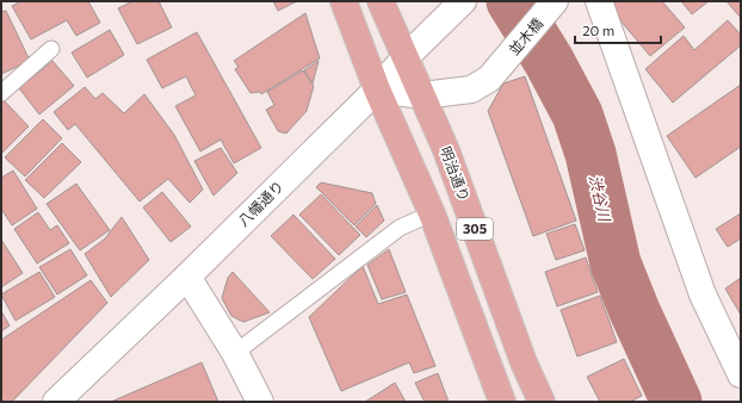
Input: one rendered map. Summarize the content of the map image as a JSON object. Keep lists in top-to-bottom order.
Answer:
{
  "streets": {
    "main road": ["明治通り", "305"],
    "street": ["並木橋", "八幡通り"]
  },
  "crossings": [
    ["並木橋", "明治通り"],
    ["並木橋", "八幡通り"],
    ["並木橋", "305"],
    ["明治通り", "八幡通り"],
    ["八幡通り", "305"]
  ],
  "water": ["渋谷川"],
  "scale_bar": "20 m"
}
